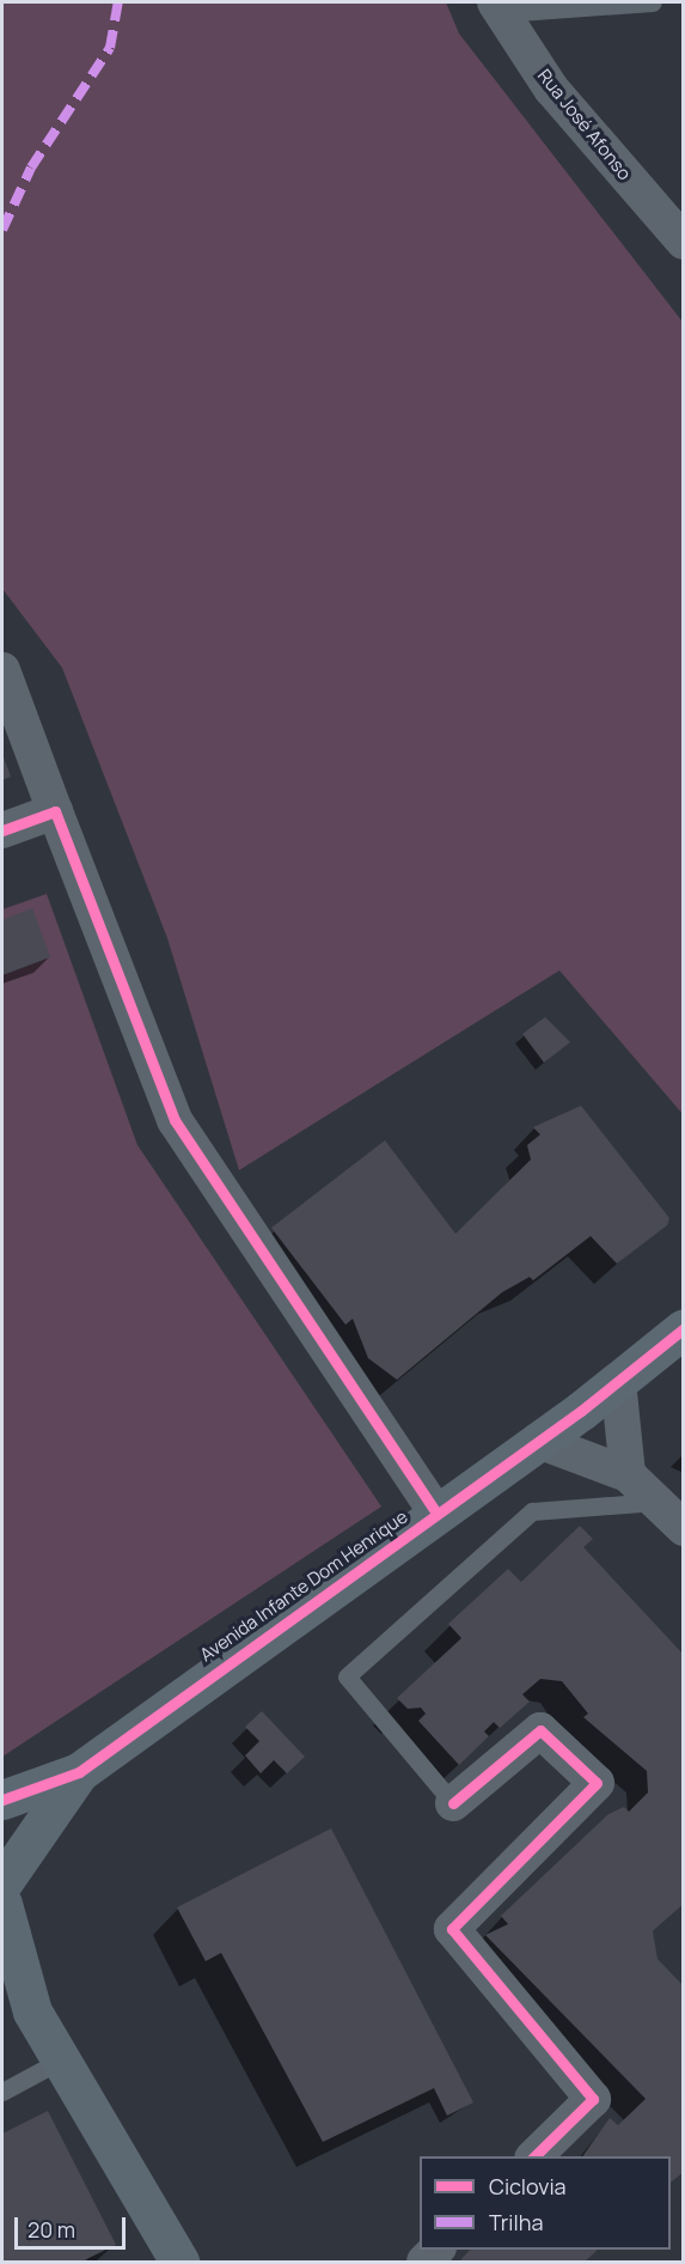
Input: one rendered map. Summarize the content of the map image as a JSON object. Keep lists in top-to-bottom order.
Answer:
{
  "streets": {
    "street": ["Rua José Afonso", "Avenida Infante Dom Henrique"]
  },
  "legend": ["Ciclovia", "Trilha"],
  "scale_bar": "20 m"
}
